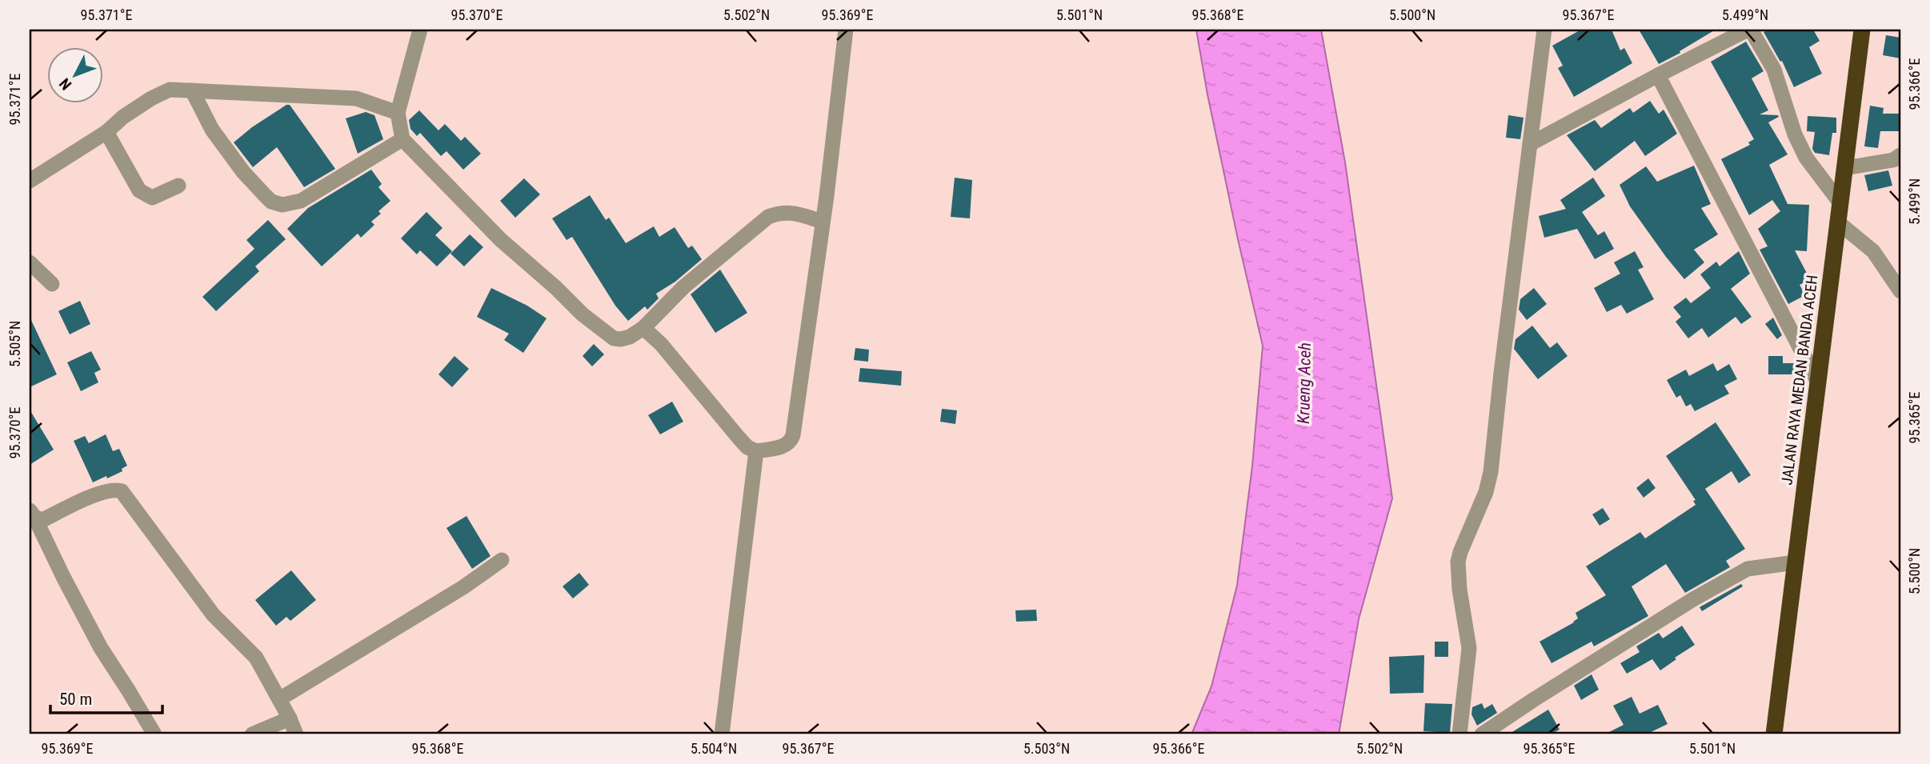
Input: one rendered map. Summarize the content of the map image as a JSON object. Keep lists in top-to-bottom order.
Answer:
{
  "streets": {
    "highway": ["JALAN RAYA MEDAN BANDA ACEH"]
  },
  "water": ["Krueng Aceh"],
  "scale_bar": "50 m",
  "north": "bottom left",
  "coordinates": [
    "95.371°E",
    "95.370°E",
    "5.502°N",
    "95.369°E",
    "5.501°N",
    "95.368°E",
    "5.500°N",
    "95.367°E",
    "5.499°N",
    "95.366°E",
    "5.505°N",
    "95.365°E",
    "5.504°N",
    "5.503°N"
  ]
}
